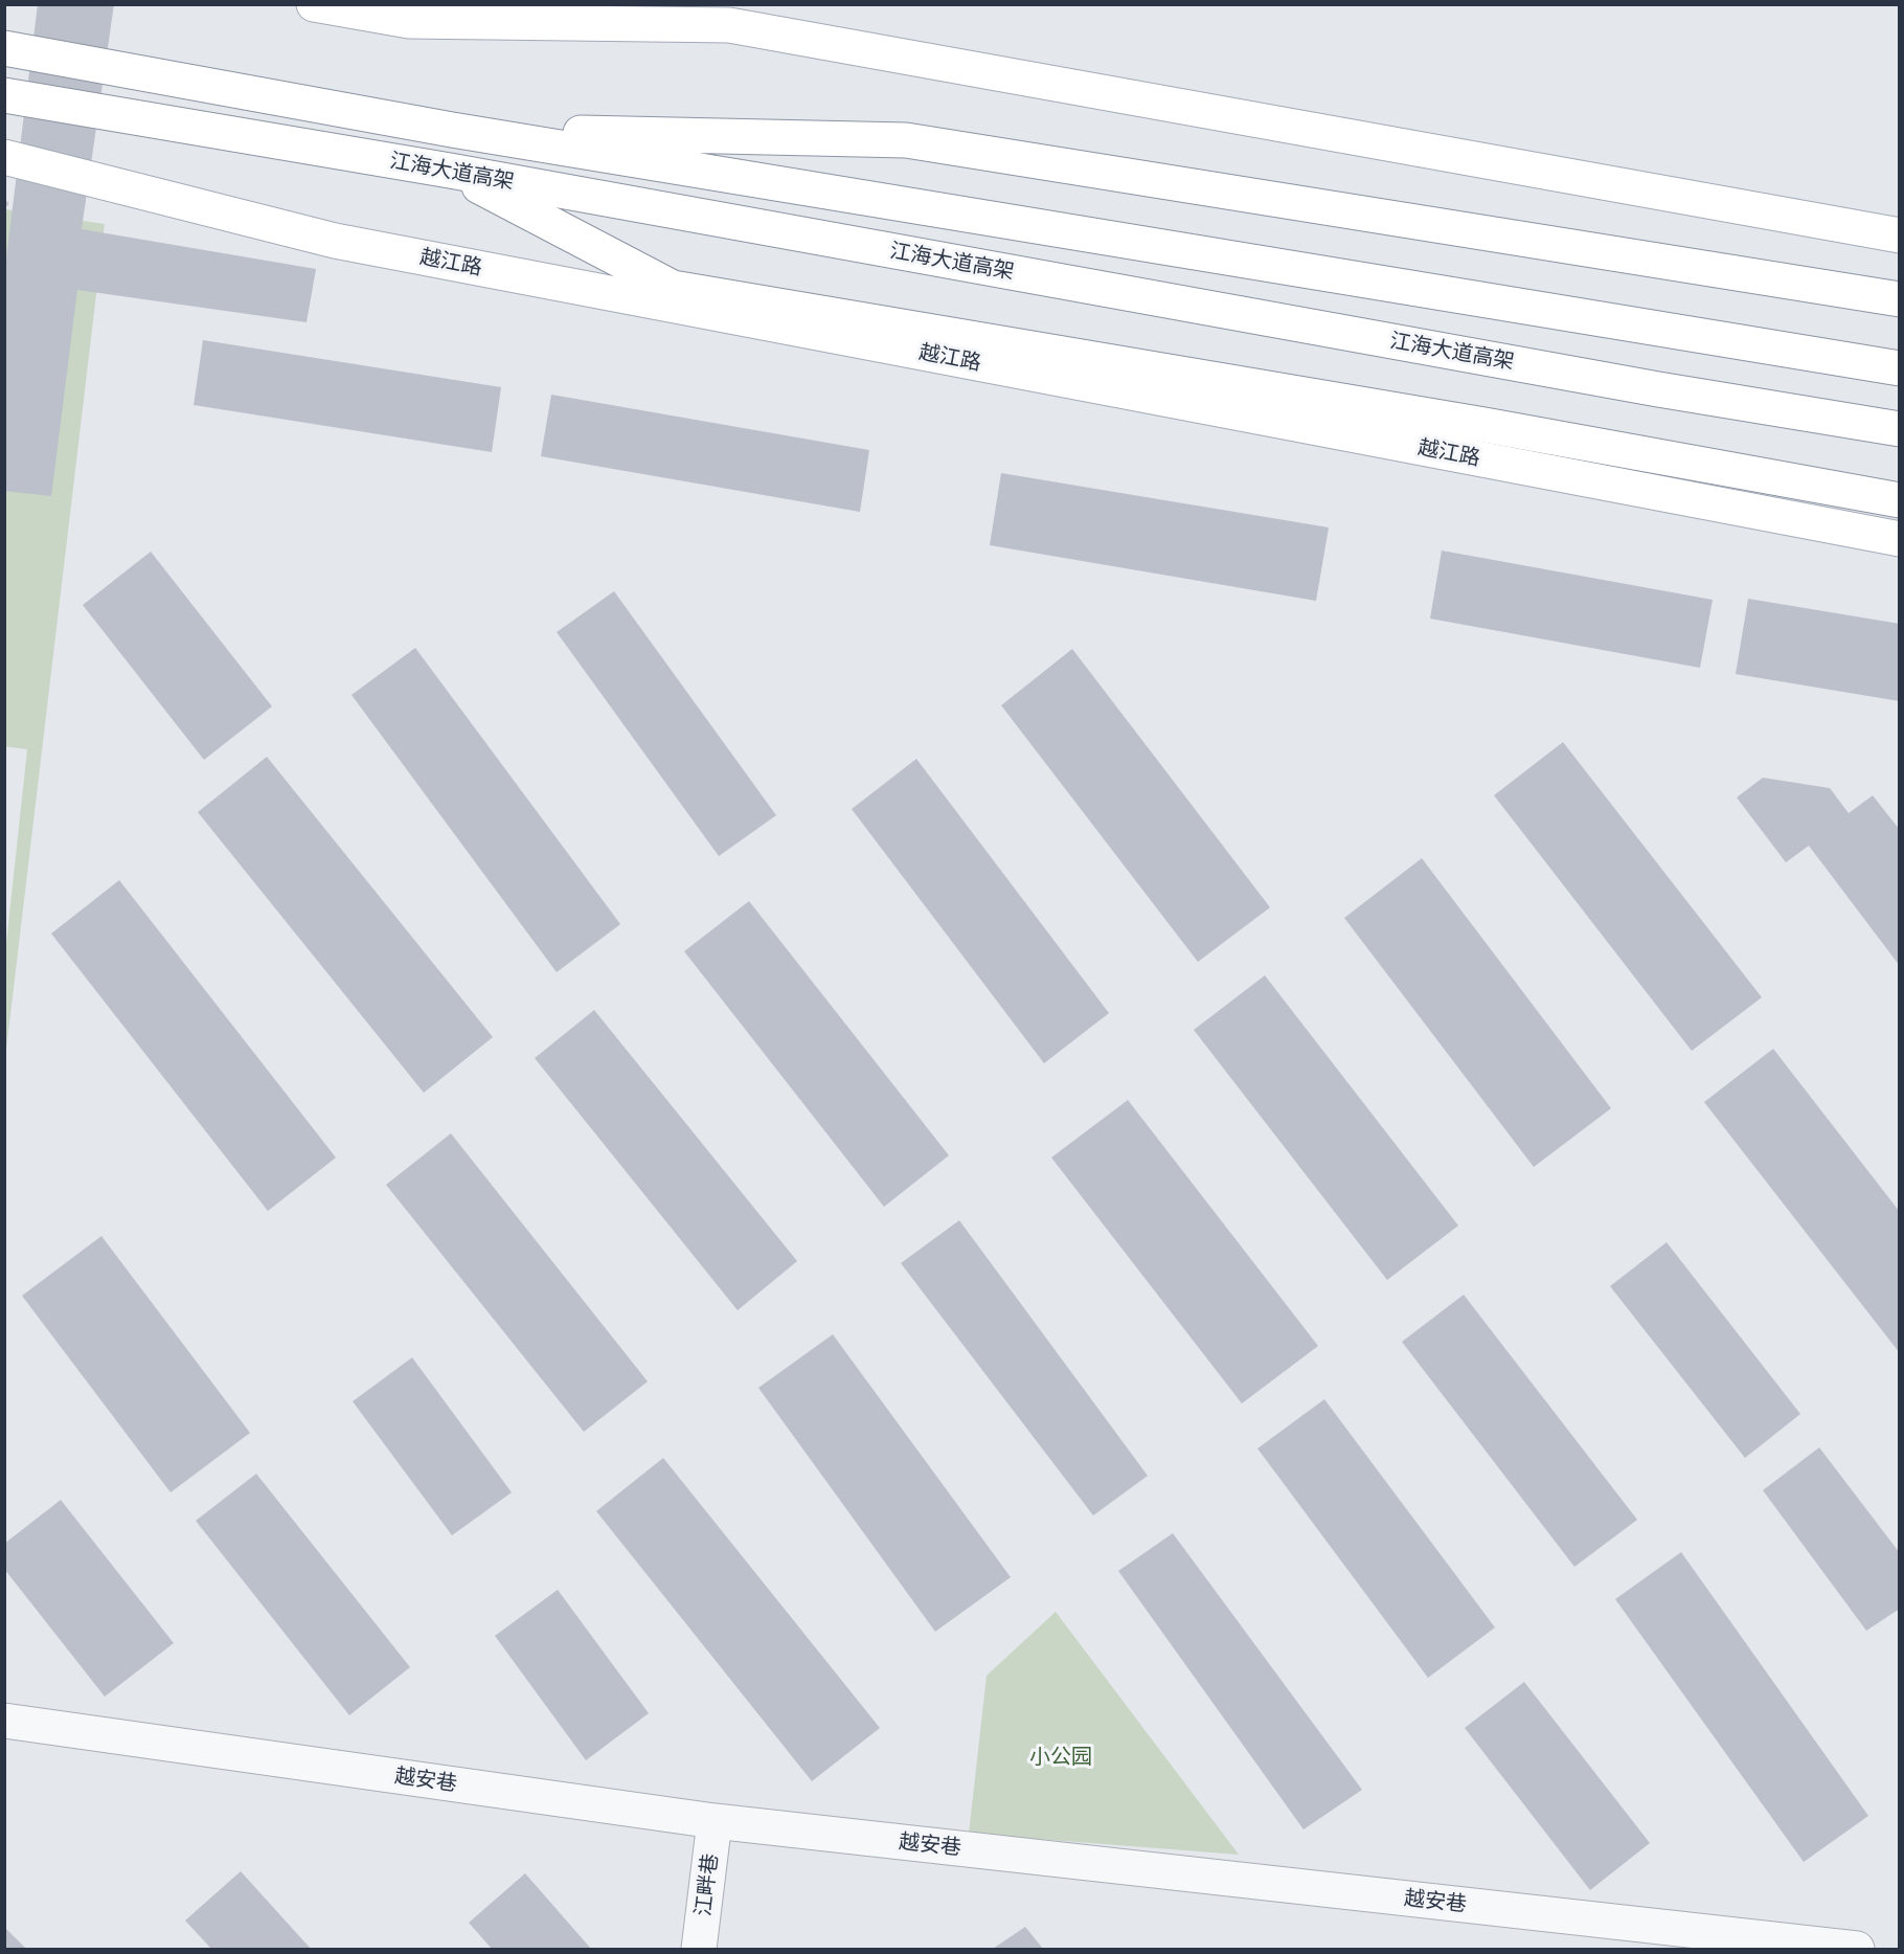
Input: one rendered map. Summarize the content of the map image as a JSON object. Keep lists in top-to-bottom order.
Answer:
{
  "streets": {
    "main road": ["江海大道高架", "越江路"],
    "street": ["越安巷", "江畔巷"]
  },
  "crossings": [
    ["越安巷", "江畔巷"]
  ],
  "parks": ["小公园"]
}
